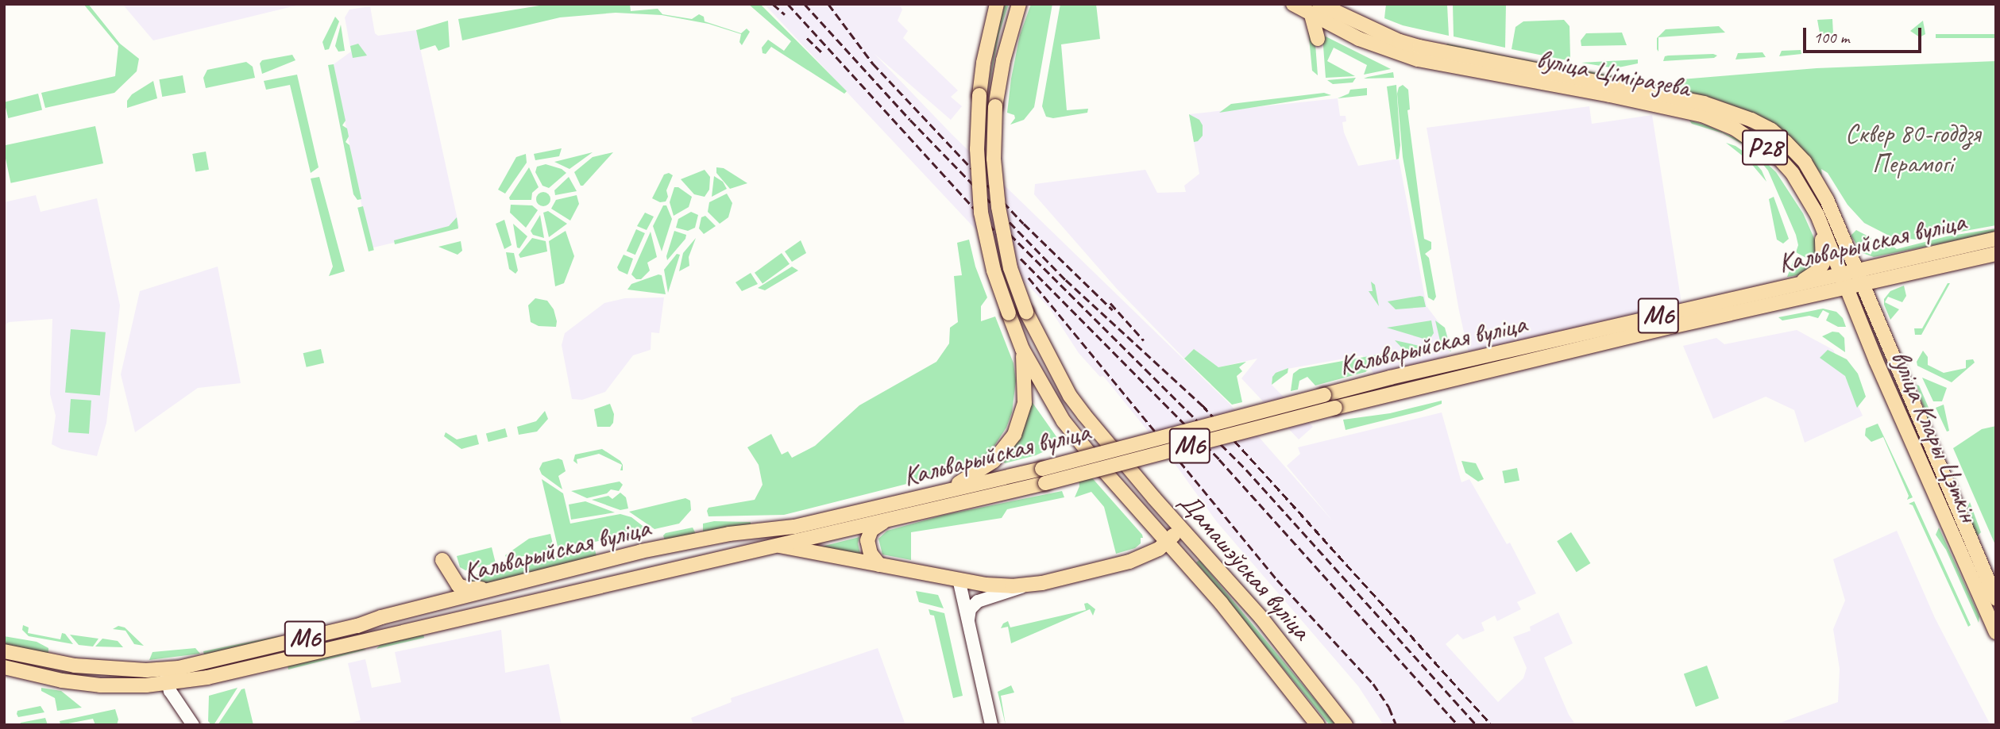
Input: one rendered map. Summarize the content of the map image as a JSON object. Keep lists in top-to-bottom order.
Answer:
{
  "streets": {
    "main road": [
      "вуліца Ціміразева",
      "Р28",
      "Кальварыйская вуліца",
      "М6",
      "вуліца Клары Цэткін",
      "Дамашэўская вуліца"
    ]
  },
  "crossings": [
    ["вуліца Ціміразева", "Р28"],
    ["вуліца Ціміразева", "Кальварыйская вуліца"],
    ["вуліца Ціміразева", "вуліца Клары Цэткін"],
    ["Р28", "Кальварыйская вуліца"],
    ["Кальварыйская вуліца", "вуліца Клары Цэткін"]
  ],
  "parks": ["Сквер 80-годдзя Перамогі"],
  "scale_bar": "100 m"
}
